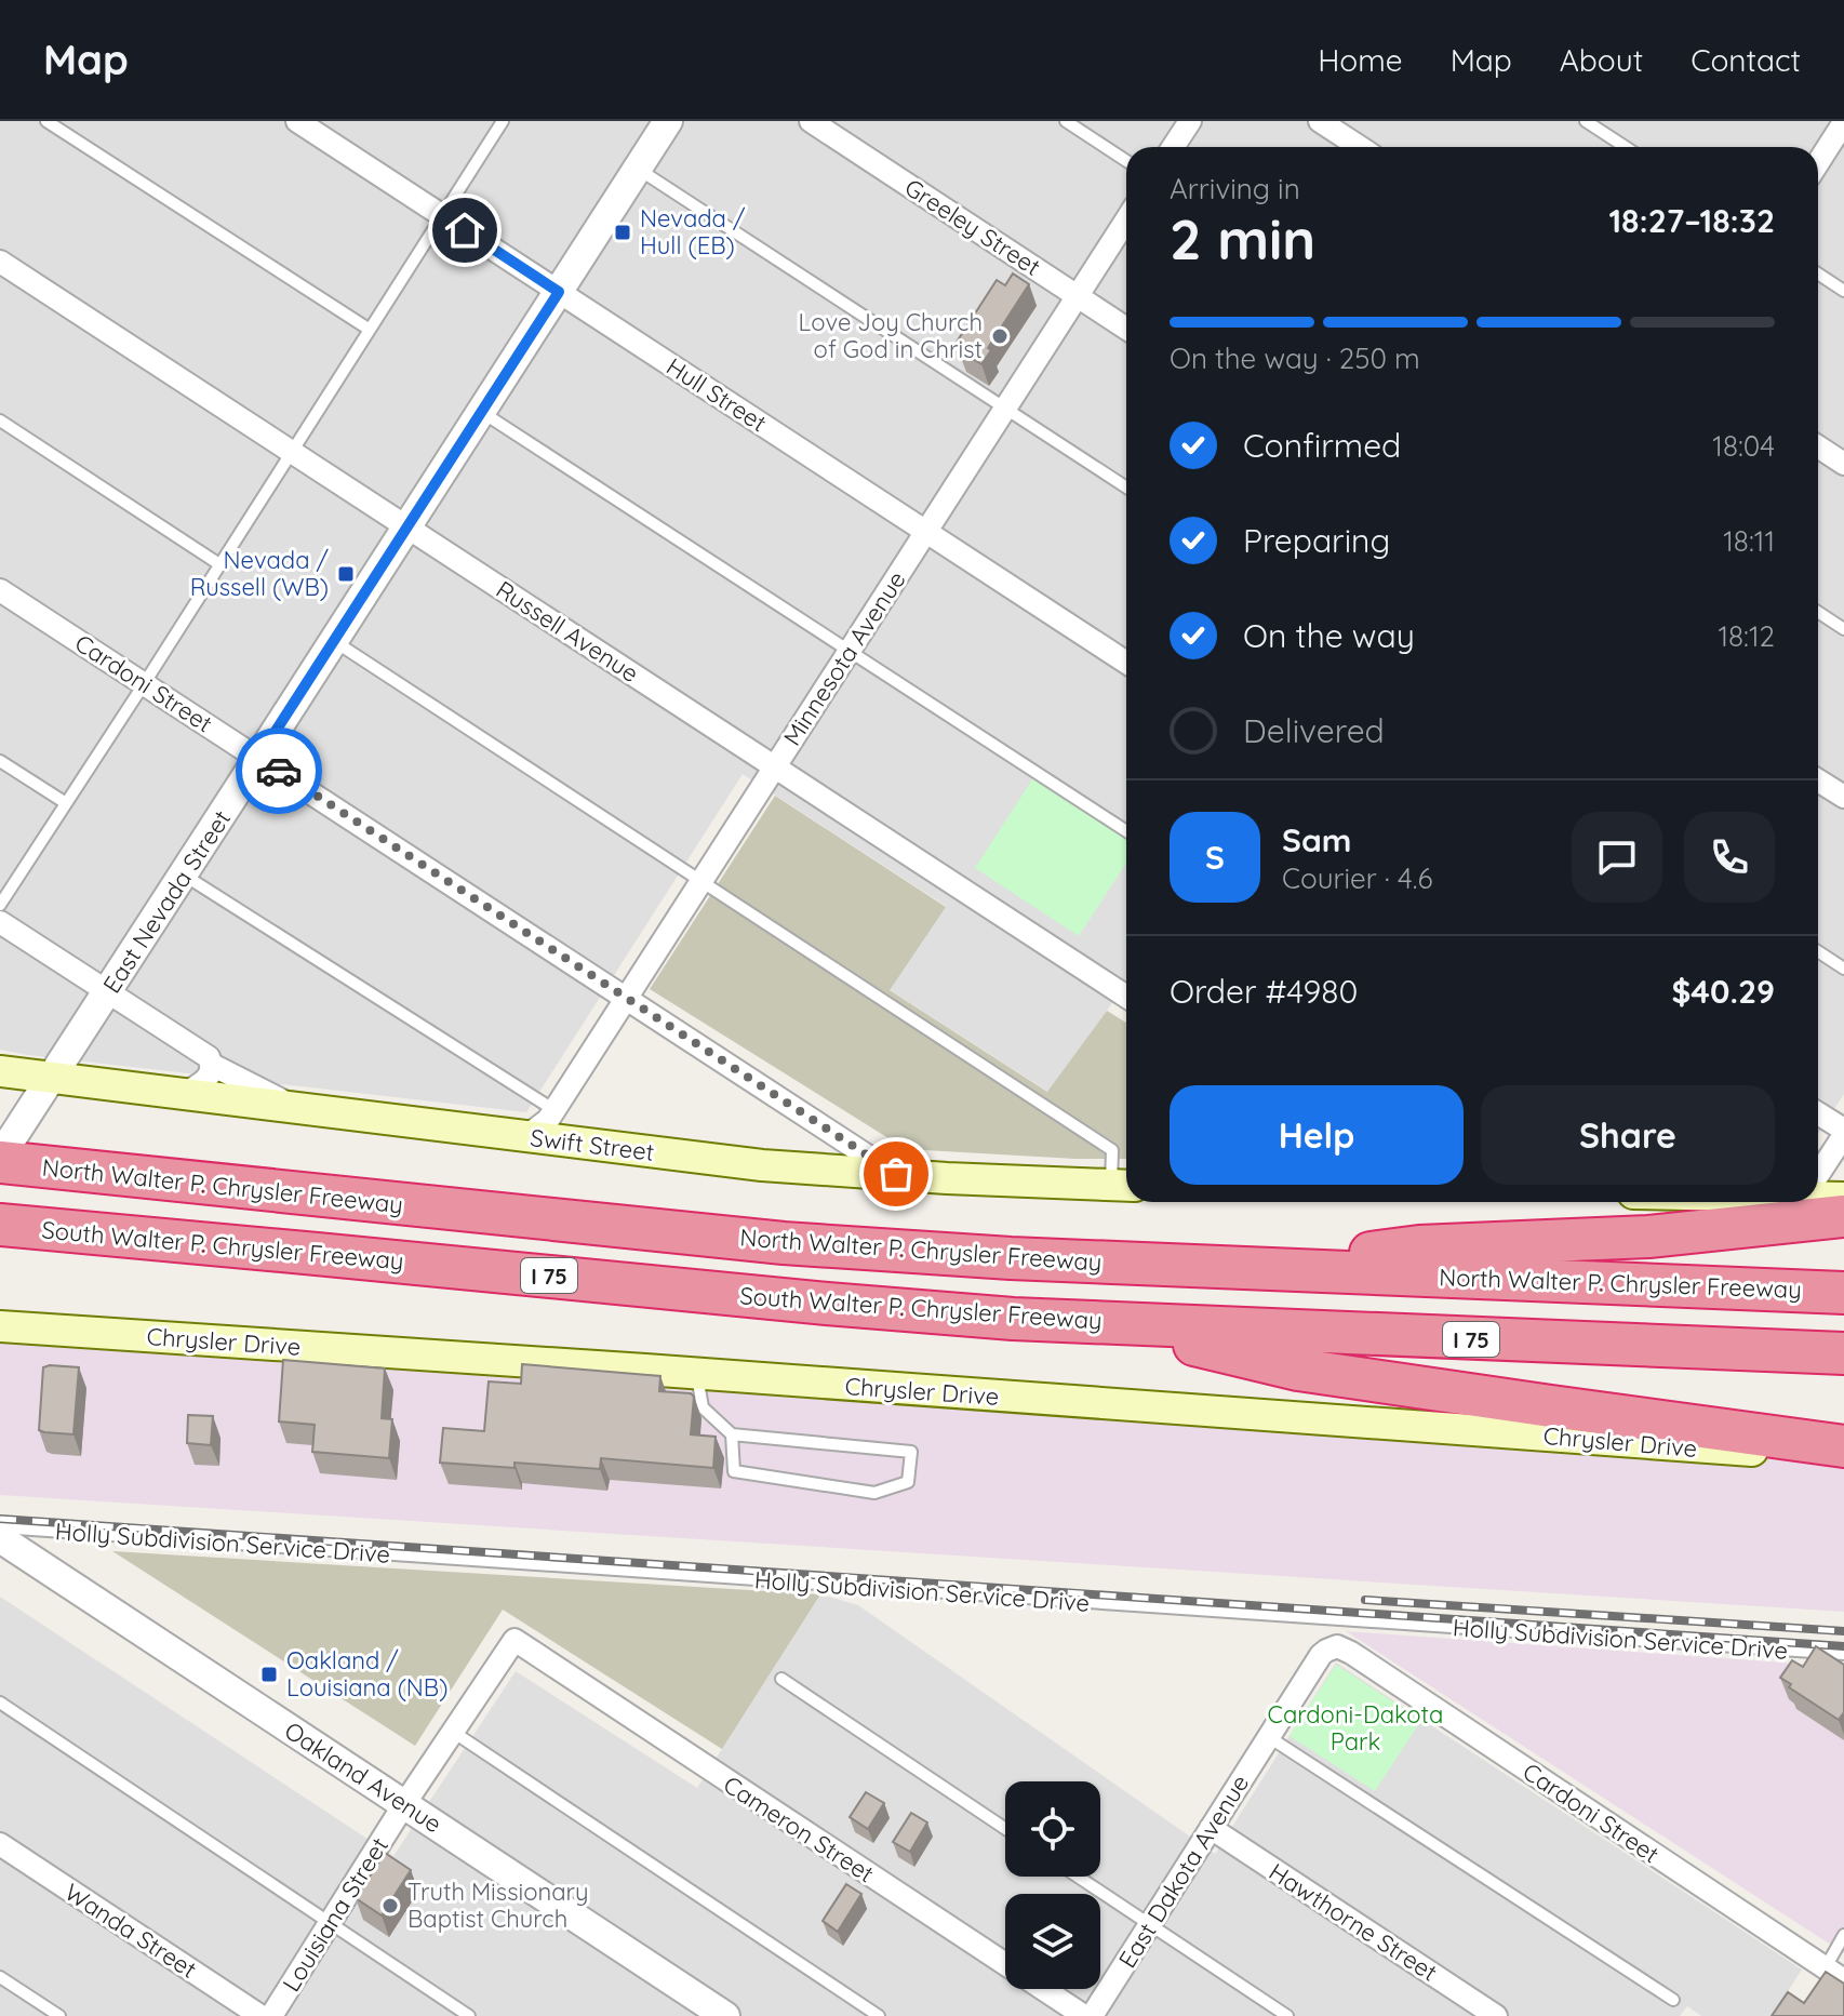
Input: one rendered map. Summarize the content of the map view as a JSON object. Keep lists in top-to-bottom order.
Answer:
{
  "streets": {
    "highway": ["North Walter P. Chrysler Freeway", "South Walter P. Chrysler Freeway", "I 75"],
    "main road": ["Swift Street", "Chrysler Drive"],
    "street": [
      "Greeley Street",
      "Hull Street",
      "Russell Avenue",
      "Minnesota Avenue",
      "Cardoni Street",
      "East Nevada Street",
      "Oakland Avenue",
      "Cameron Street",
      "East Dakota Avenue",
      "Louisiana Street",
      "Hawthorne Street",
      "Wanda Street"
    ],
    "lane": ["Holly Subdivision Service Drive"]
  },
  "crossings": [
    ["Greeley Street", "Minnesota Avenue"],
    ["Hull Street", "Minnesota Avenue"],
    ["Hull Street", "East Nevada Street"],
    ["Russell Avenue", "Minnesota Avenue"],
    ["Russell Avenue", "East Nevada Street"],
    ["Minnesota Avenue", "Cardoni Street"],
    ["Minnesota Avenue", "Swift Street"],
    ["Cardoni Street", "East Nevada Street"],
    ["Cardoni Street", "Swift Street"],
    ["Cardoni Street", "East Dakota Avenue"],
    ["East Nevada Street", "Swift Street"],
    ["East Nevada Street", "North Walter P. Chrysler Freeway"],
    ["Oakland Avenue", "Louisiana Street"],
    ["Cameron Street", "Louisiana Street"],
    ["East Dakota Avenue", "Hawthorne Street"]
  ],
  "parks": ["Cardoni-Dakota Park"],
  "places": {
    "transit": ["Nevada / Hull (EB)", "Nevada / Russell (WB)", "Oakland / Louisiana (NB)"],
    "other": ["Love Joy Church of God in Christ", "Truth Missionary Baptist Church"]
  },
  "page": {
    "header": "Map",
    "nav": [
      "Home",
      "Map",
      "About",
      "Contact"
    ],
    "heading": ["2 min", "Arriving in", "18:27–18:32"],
    "panel": [
      "Sam",
      "Courier · 4.6",
      "Order #4980",
      "$40.29"
    ],
    "bar": "On the way · 250 m",
    "list": [
      ["Confirmed", "18:04"],
      ["Preparing", "18:11"],
      ["On the way", "18:12"],
      "Delivered"
    ],
    "round": "S",
    "buttons": ["Help", "Share"]
  }
}
